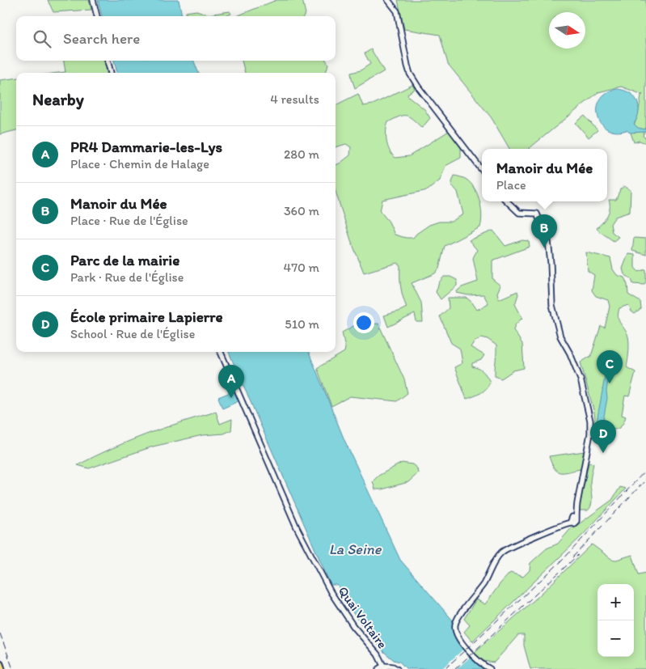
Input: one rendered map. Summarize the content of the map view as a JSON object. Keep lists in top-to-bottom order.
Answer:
{
  "streets": {
    "street": ["Quai Voltaire"]
  },
  "water": ["La Seine"],
  "north": "right",
  "page": {
    "search": "Search here",
    "heading": ["Nearby", "4 results"],
    "list": [
      {
        "mark": "A",
        "name": "PR4 Dammarie-les-Lys",
        "note": "Place · Chemin de Halage",
        "value": "280 m"
      },
      {
        "mark": "B",
        "name": "Manoir du Mée",
        "note": "Place · Rue de l'Église",
        "value": "360 m"
      },
      {
        "mark": "C",
        "name": "Parc de la mairie",
        "note": "Park · Rue de l'Église",
        "value": "470 m"
      },
      {
        "mark": "D",
        "name": "École primaire Lapierre",
        "note": "School · Rue de l'Église",
        "value": "510 m"
      }
    ],
    "popup": ["Manoir du Mée", "Place"],
    "pins": [
      "B",
      "C",
      "A",
      "D"
    ],
    "map_buttons": ["+", "−"]
  }
}
